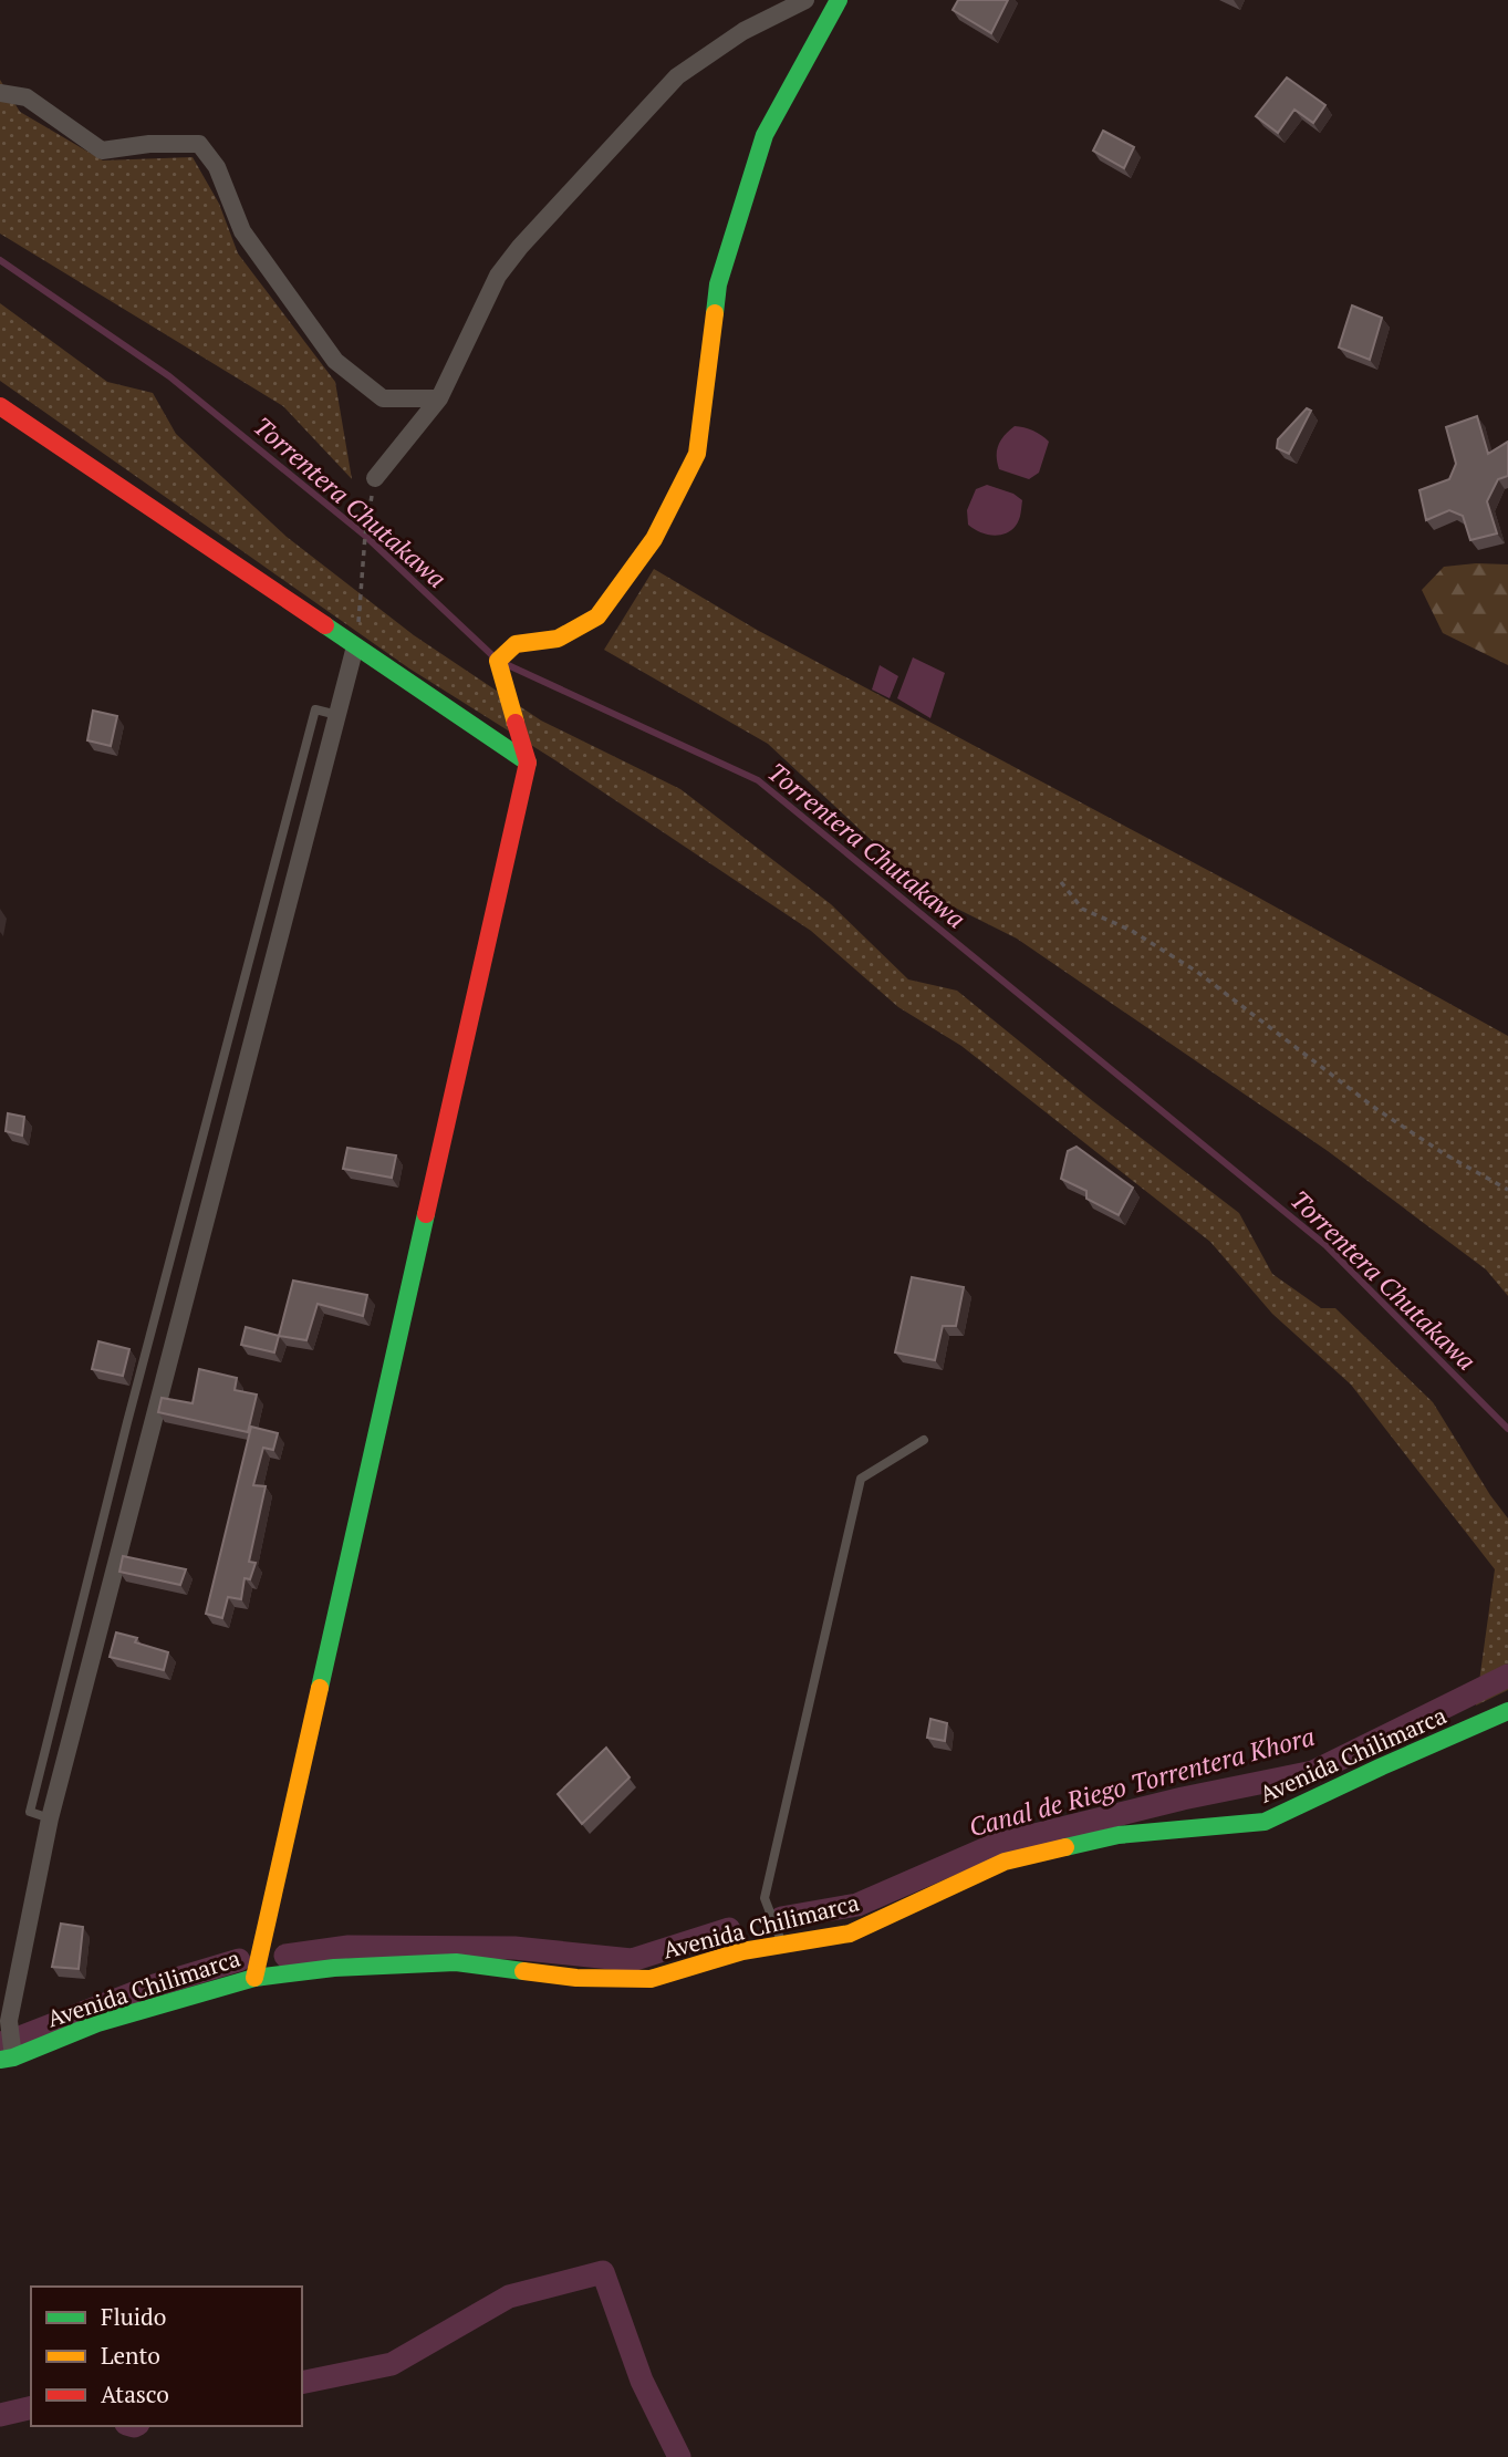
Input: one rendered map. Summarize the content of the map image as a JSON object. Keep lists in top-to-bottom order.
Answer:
{
  "streets": {
    "street": ["Avenida Chilimarca"]
  },
  "water": ["Torrentera Chutakawa", "Canal de Riego Torrentera Khora"],
  "legend": ["Fluido", "Lento", "Atasco"]
}
